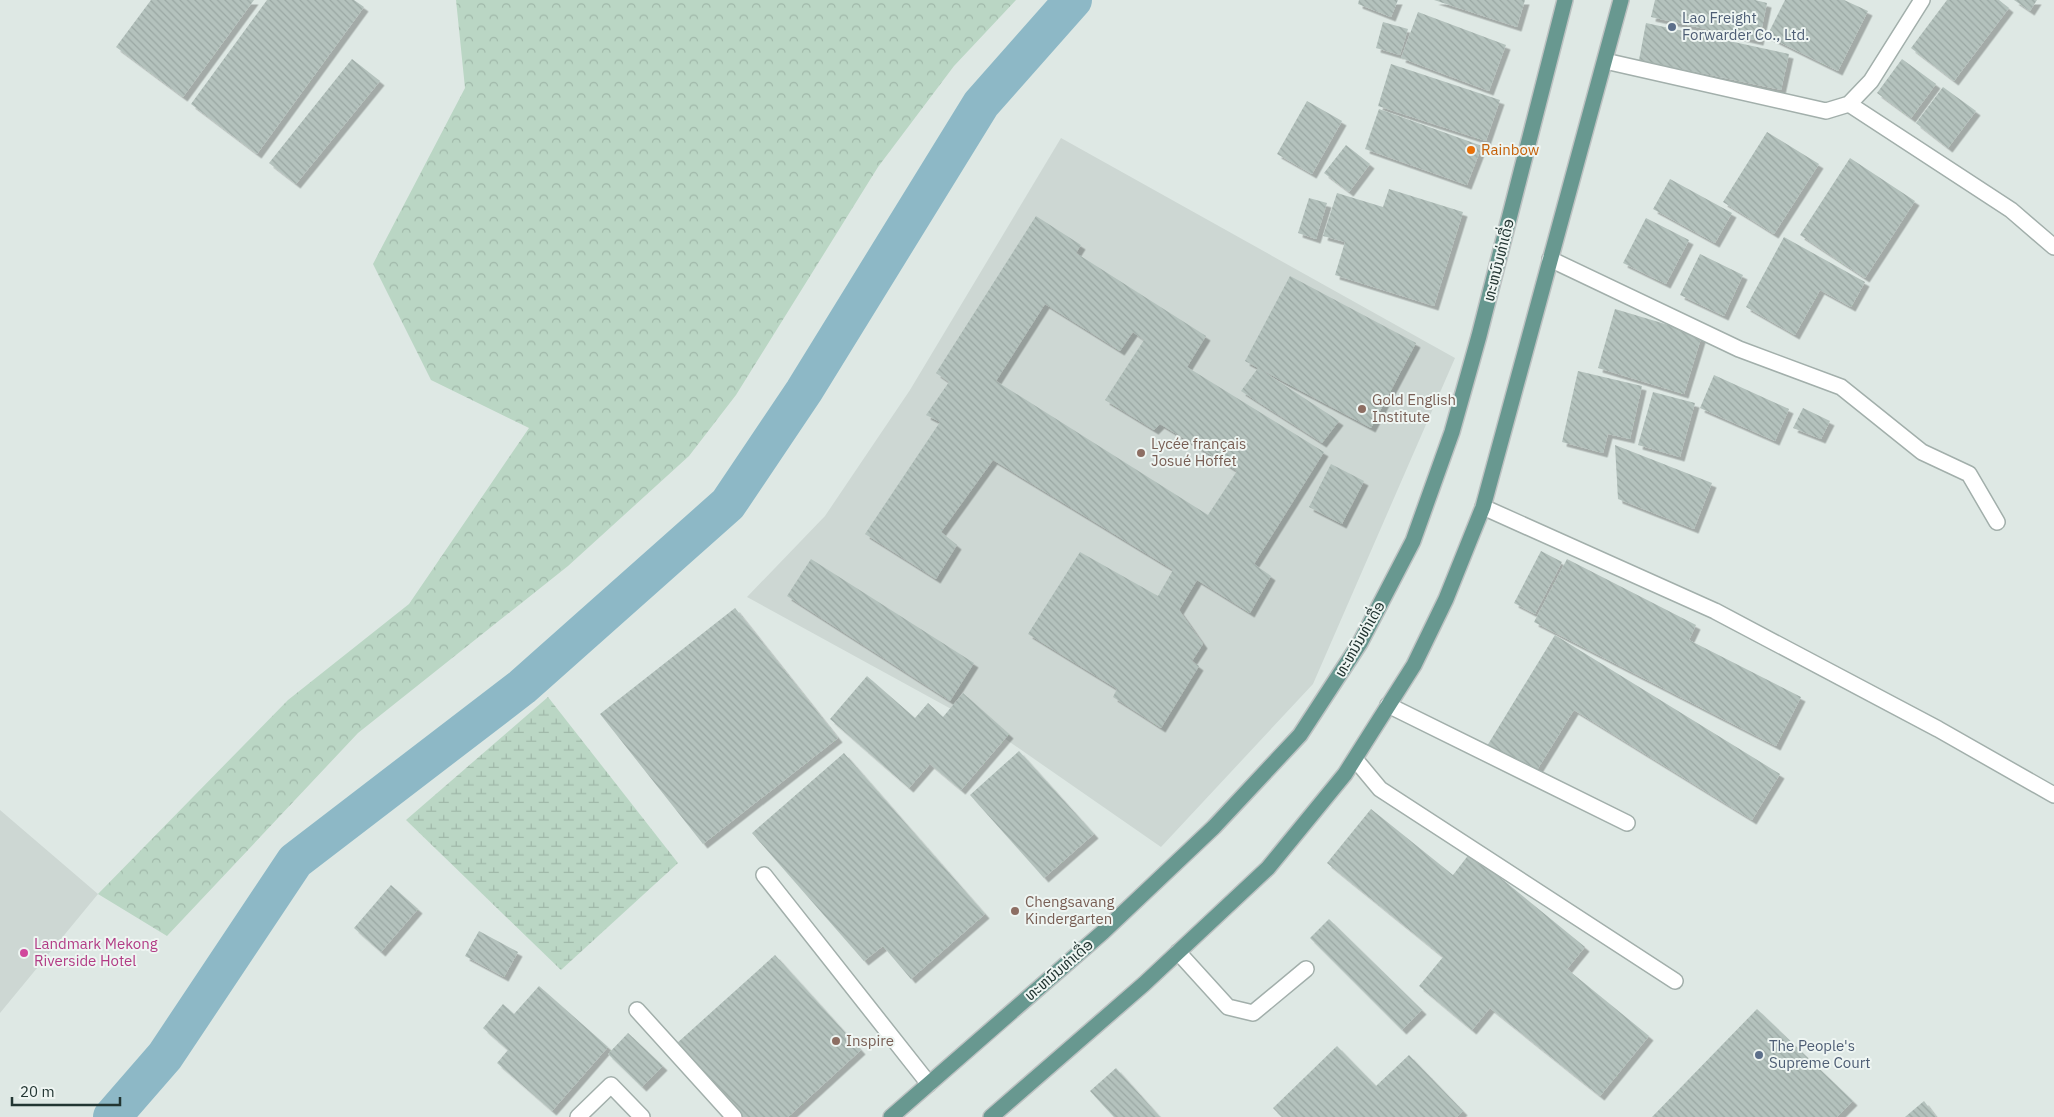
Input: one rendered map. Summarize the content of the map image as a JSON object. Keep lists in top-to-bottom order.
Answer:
{
  "streets": {
    "main road": ["ທະຫນົນທ່າເດື່ອ"]
  },
  "places": [
    "Lao Freight Forwarder Co., Ltd.",
    "Rainbow",
    "Gold English Institute",
    "Lycée français Josué Hoffet",
    "Chengsavang Kindergarten",
    "Landmark Mekong Riverside Hotel",
    "Inspire",
    "The People's Supreme Court"
  ],
  "scale_bar": "20 m"
}
